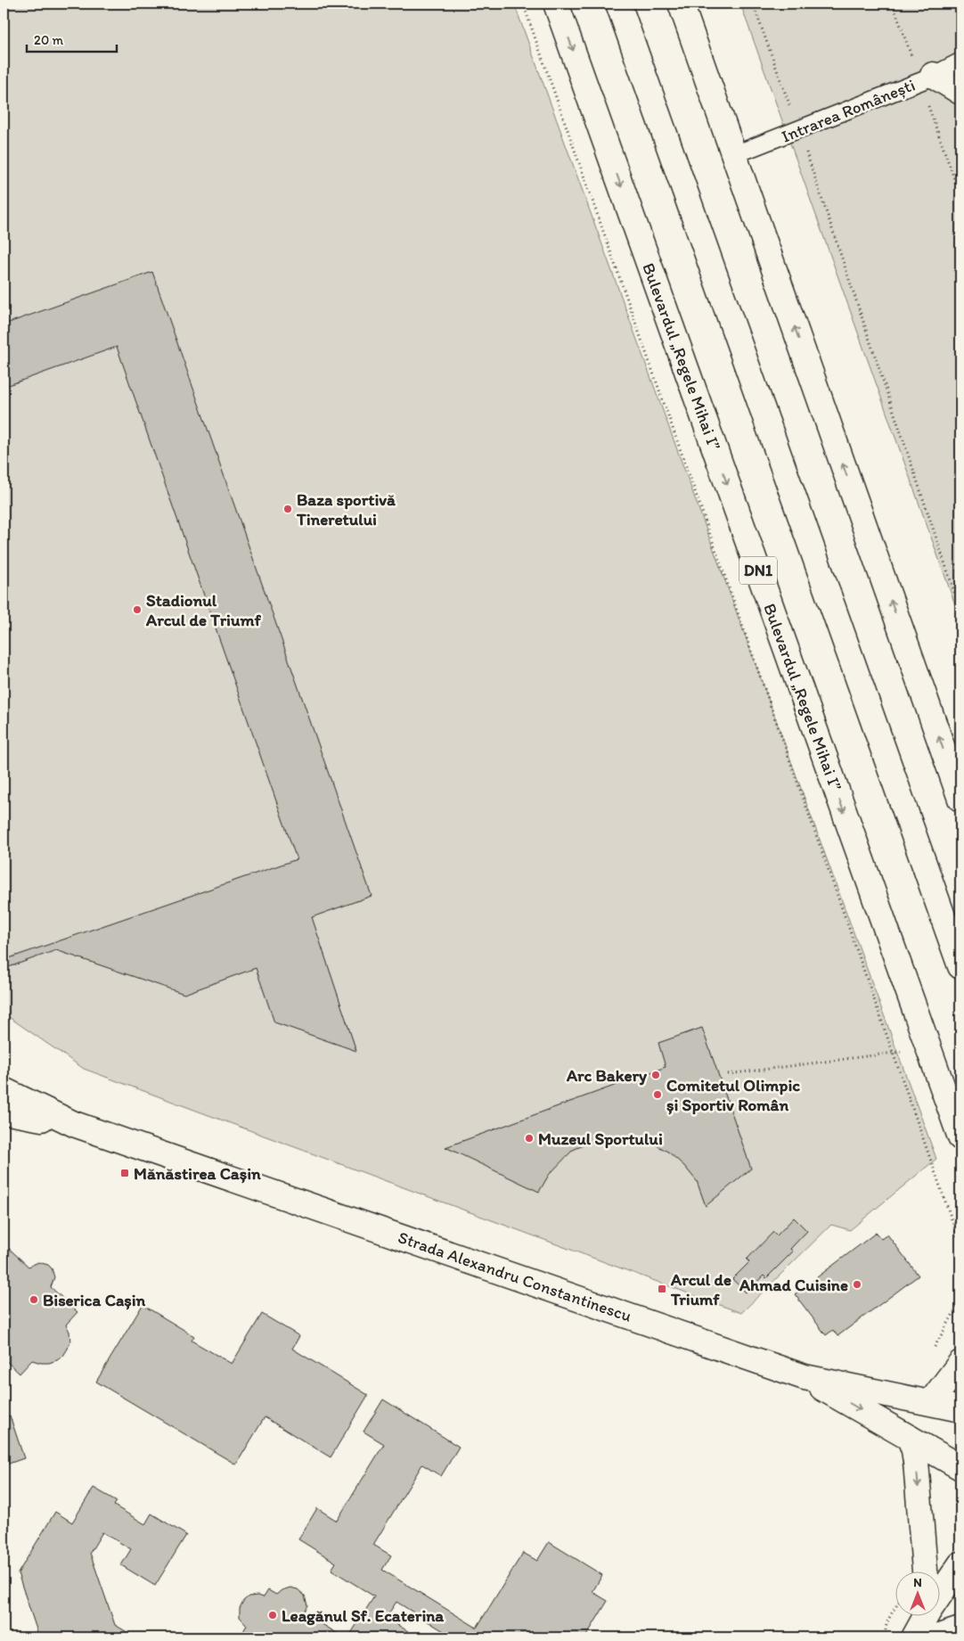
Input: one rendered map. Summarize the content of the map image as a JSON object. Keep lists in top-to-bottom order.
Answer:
{
  "streets": {
    "main road": ["Bulevardul „Regele Mihai I”", "DN1", "Strada Alexandru Constantinescu"],
    "lane": ["Intrarea Românești"]
  },
  "places": {
    "other": [
      "Baza sportivă Tineretului",
      "Stadionul Arcul de Triumf",
      "Arc Bakery",
      "Comitetul Olimpic și Sportiv Român",
      "Muzeul Sportului",
      "Ahmad Cuisine",
      "Biserica Cașin",
      "Leagănul Sf. Ecaterina"
    ],
    "transit": ["Mănăstirea Cașin", "Arcul de Triumf"]
  },
  "scale_bar": "20 m",
  "north": "top"
}
